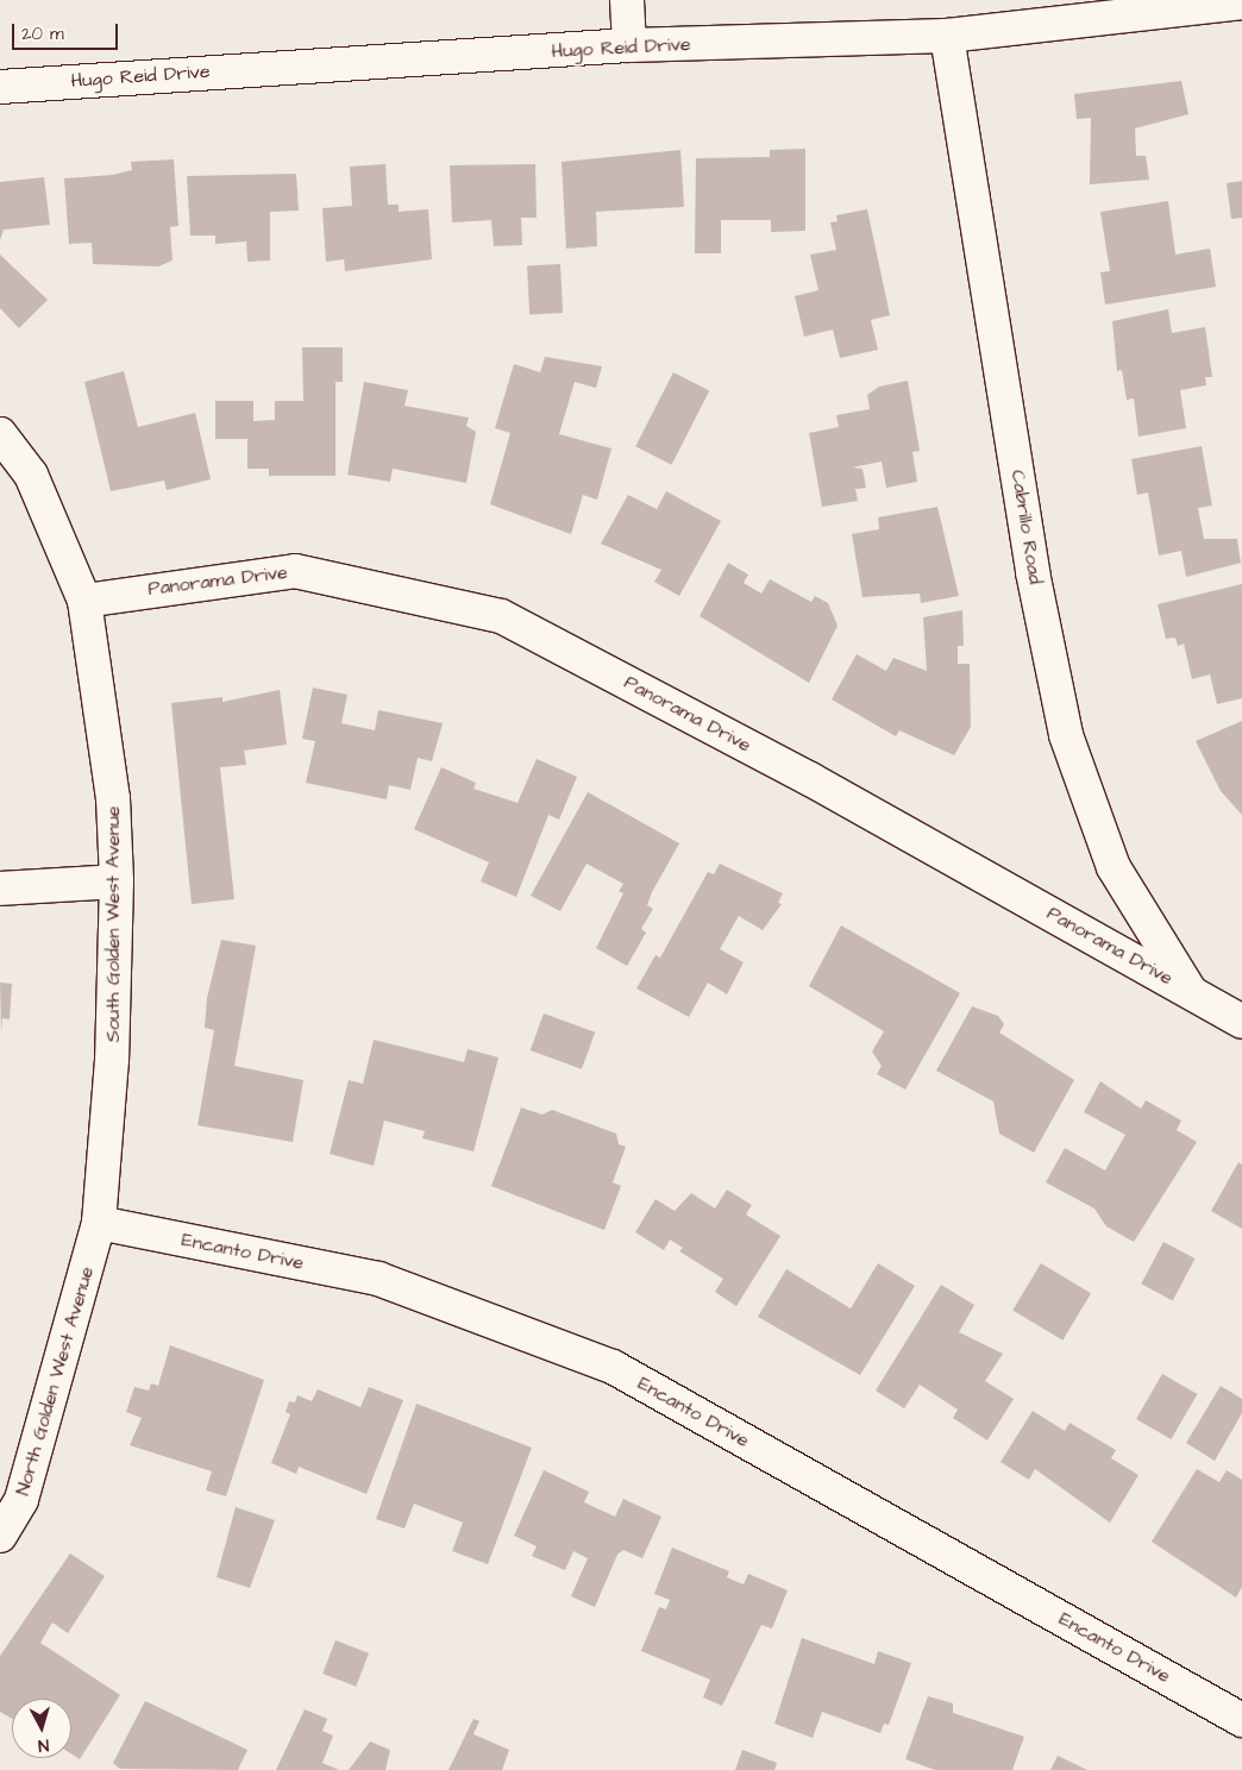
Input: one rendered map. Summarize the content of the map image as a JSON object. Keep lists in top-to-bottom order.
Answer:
{
  "streets": {
    "street": [
      "Hugo Reid Drive",
      "Cabrillo Road",
      "Panorama Drive",
      "South Golden West Avenue",
      "Encanto Drive",
      "North Golden West Avenue"
    ]
  },
  "crossings": [
    ["Hugo Reid Drive", "Cabrillo Road"],
    ["Cabrillo Road", "Panorama Drive"],
    ["Panorama Drive", "South Golden West Avenue"],
    ["South Golden West Avenue", "Encanto Drive"],
    ["South Golden West Avenue", "North Golden West Avenue"],
    ["Encanto Drive", "North Golden West Avenue"]
  ],
  "scale_bar": "20 m",
  "north": "bottom"
}
